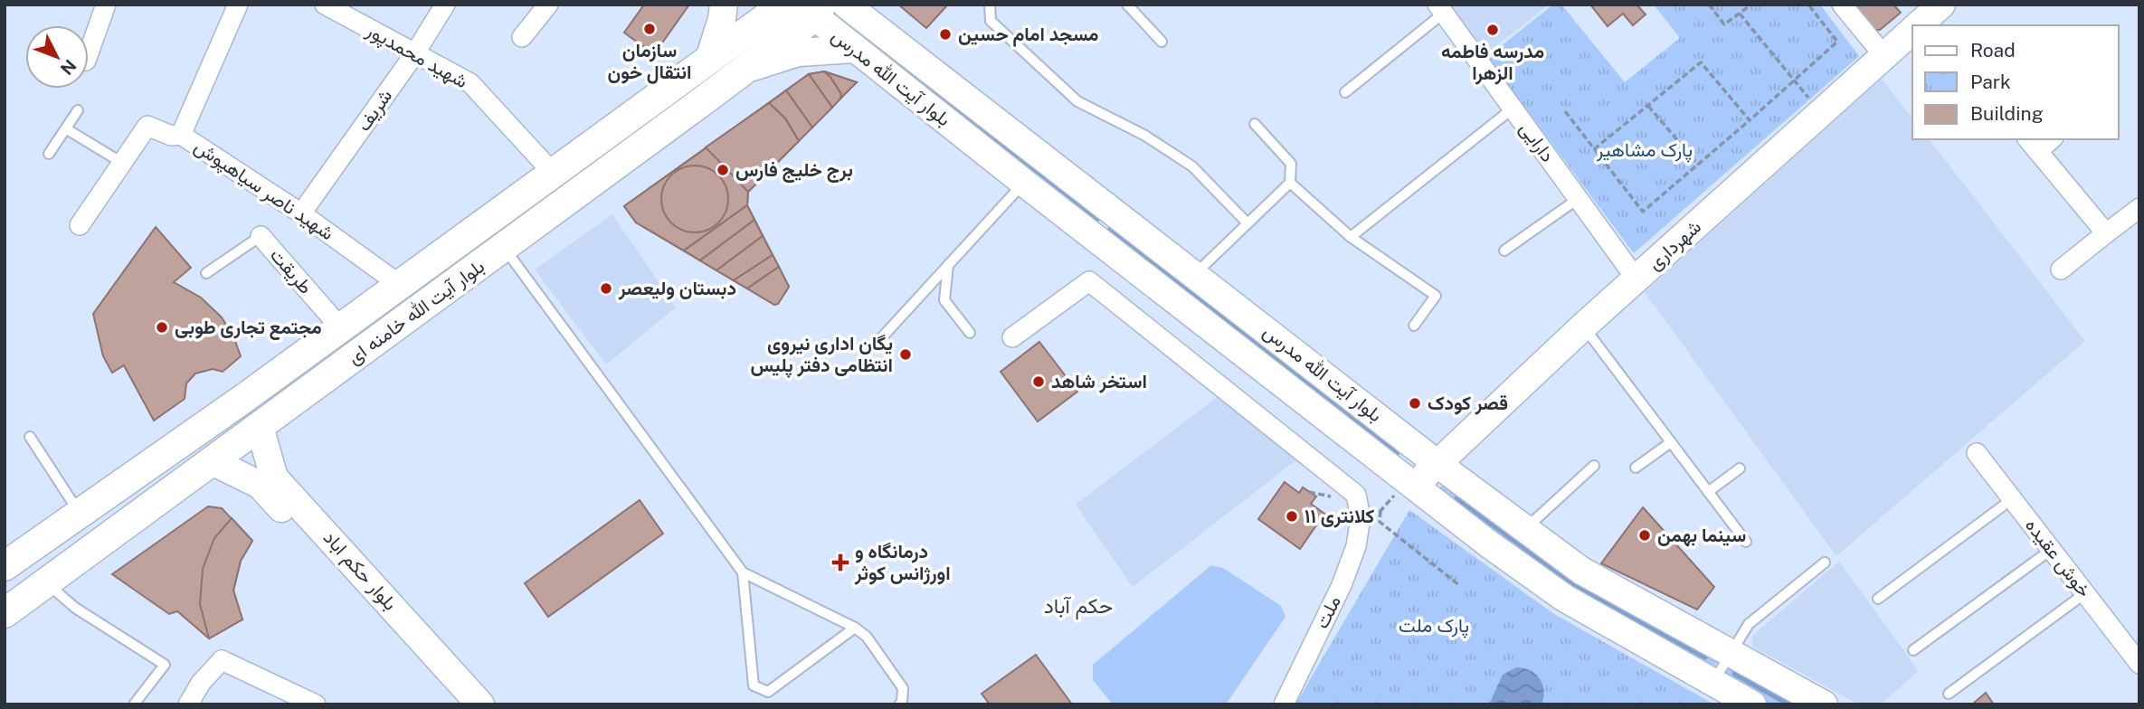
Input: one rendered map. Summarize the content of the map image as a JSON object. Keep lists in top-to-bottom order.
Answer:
{
  "streets": {
    "main road": [
      "بلوار آیت الله مدرس",
      "شهرداری",
      "بلوار آیت الله خامنه ای",
      "بلوار حکم اباد"
    ],
    "street": [
      "شهید محمدپور",
      "شریف",
      "دارایی",
      "شهید ناصر سیاهپوش",
      "طریقت",
      "خوش عقیده",
      "ملت"
    ]
  },
  "crossings": [
    ["شهید محمدپور", "شریف"],
    ["شهید محمدپور", "بلوار آیت الله خامنه ای"],
    ["بلوار آیت الله مدرس", "شهرداری"],
    ["بلوار آیت الله مدرس", "بلوار آیت الله خامنه ای"],
    ["شریف", "شهید ناصر سیاهپوش"],
    ["دارایی", "شهرداری"],
    ["شهید ناصر سیاهپوش", "بلوار آیت الله خامنه ای"],
    ["طریقت", "بلوار آیت الله خامنه ای"],
    ["بلوار آیت الله خامنه ای", "بلوار حکم اباد"]
  ],
  "districts": ["حکم آباد"],
  "parks": ["پارک مشاهیر", "پارک ملت"],
  "places": {
    "other": [
      "سازمان انتقال خون",
      "مدرسه فاطمه الزهرا",
      "مسجد امام حسین",
      "برج خلیج فارس",
      "دبستان ولیعصر",
      "مجتمع تجاری طوبی",
      "یگان اداری نیروی انتظامی دفتر پلیس",
      "استخر شاهد",
      "قصر کودک",
      "کلانتری ۱۱",
      "سینما بهمن"
    ],
    "health": ["درمانگاه و اورژانس کوثر"]
  },
  "legend": ["Road", "Park", "Building"],
  "north": "bottom right"
}
